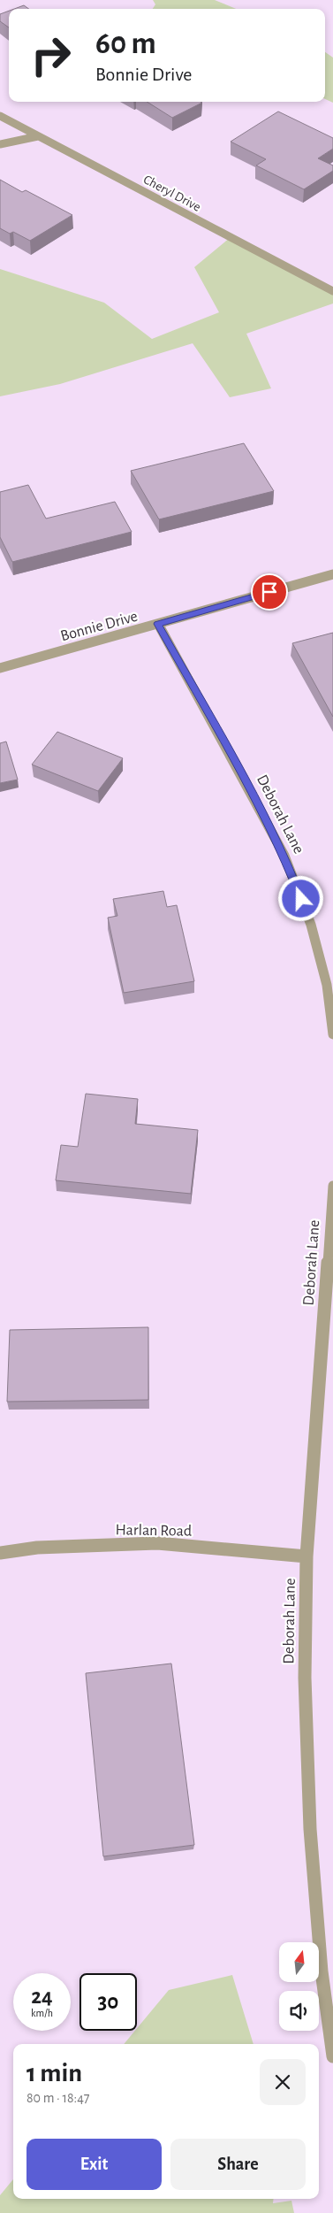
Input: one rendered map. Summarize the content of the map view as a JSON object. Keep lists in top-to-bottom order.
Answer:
{
  "streets": {
    "street": [
      "Cheryl Drive",
      "Bonnie Drive",
      "Deborah Lane",
      "Harlan Road"
    ]
  },
  "crossings": [
    ["Bonnie Drive", "Deborah Lane"],
    ["Deborah Lane", "Harlan Road"]
  ],
  "north": "top",
  "page": {
    "turn": ["60 m", "Bonnie Drive"],
    "speed": "24 km/h",
    "limit": "30",
    "heading": ["1 min", "80 m · 18:47"],
    "buttons": ["Exit", "Share"]
  }
}
